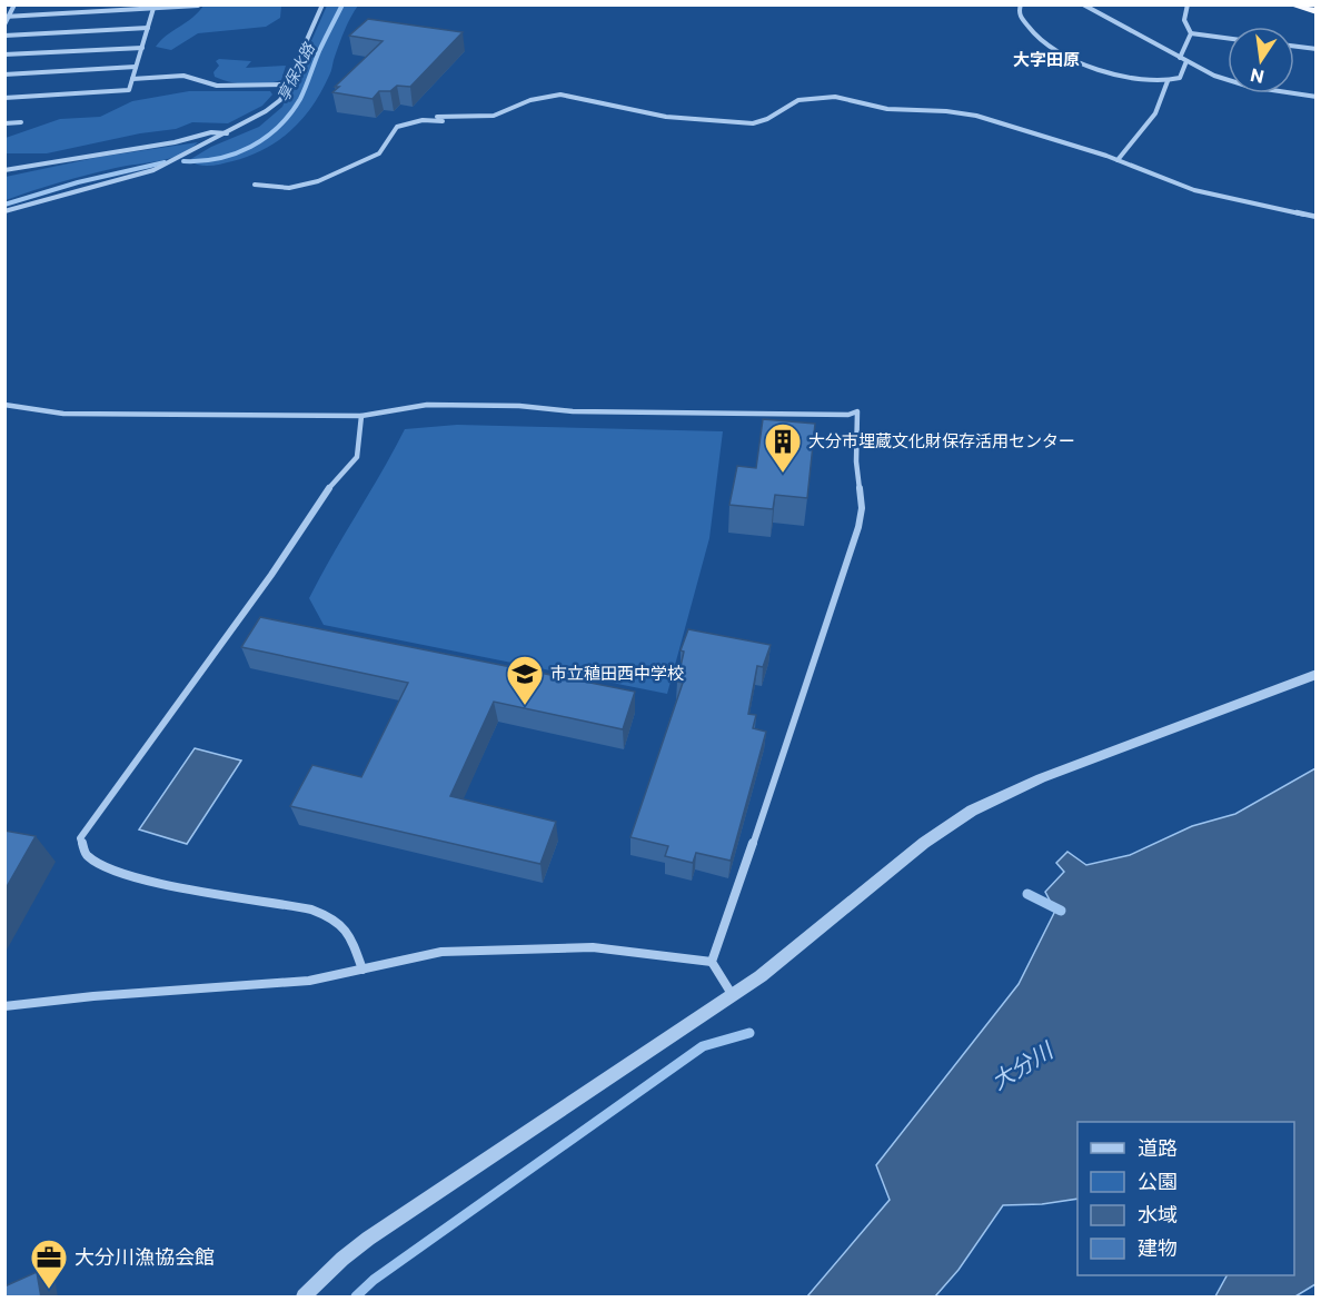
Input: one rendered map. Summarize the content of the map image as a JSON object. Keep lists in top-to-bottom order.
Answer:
{
  "districts": ["大字田原"],
  "water": ["享保水路", "大分川"],
  "places": {
    "building": ["大分市埋蔵文化財保存活用センター"],
    "school or university": ["市立稙田西中学校"],
    "office": ["大分川漁協会館"]
  },
  "legend": [
    "道路",
    "公園",
    "水域",
    "建物"
  ],
  "north": "bottom"
}
